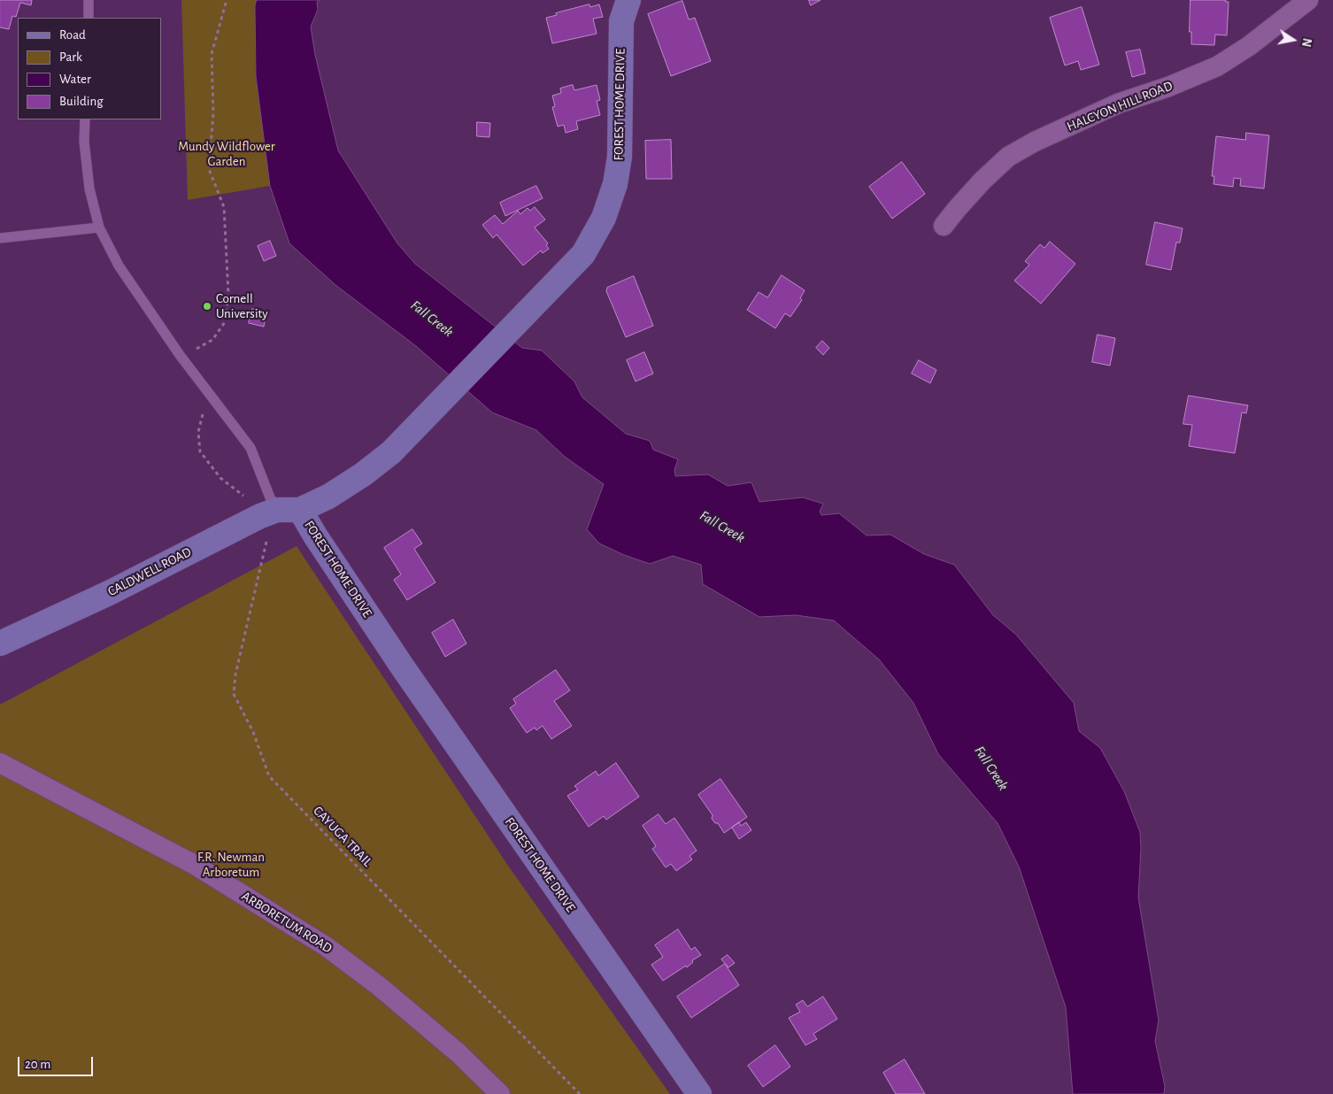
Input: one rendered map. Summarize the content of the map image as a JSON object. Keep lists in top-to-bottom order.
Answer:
{
  "streets": {
    "street": [
      "FOREST HOME DRIVE",
      "HALCYON HILL ROAD",
      "CALDWELL ROAD",
      "ARBORETUM ROAD"
    ],
    "path": ["CAYUGA TRAIL"]
  },
  "crossings": [
    ["FOREST HOME DRIVE", "CALDWELL ROAD"]
  ],
  "water": ["Fall Creek"],
  "parks": ["Mundy Wildflower Garden", "F.R. Newman Arboretum"],
  "places": ["Cornell University"],
  "legend": [
    "Road",
    "Park",
    "Water",
    "Building"
  ],
  "scale_bar": "20 m",
  "north": "right"
}
